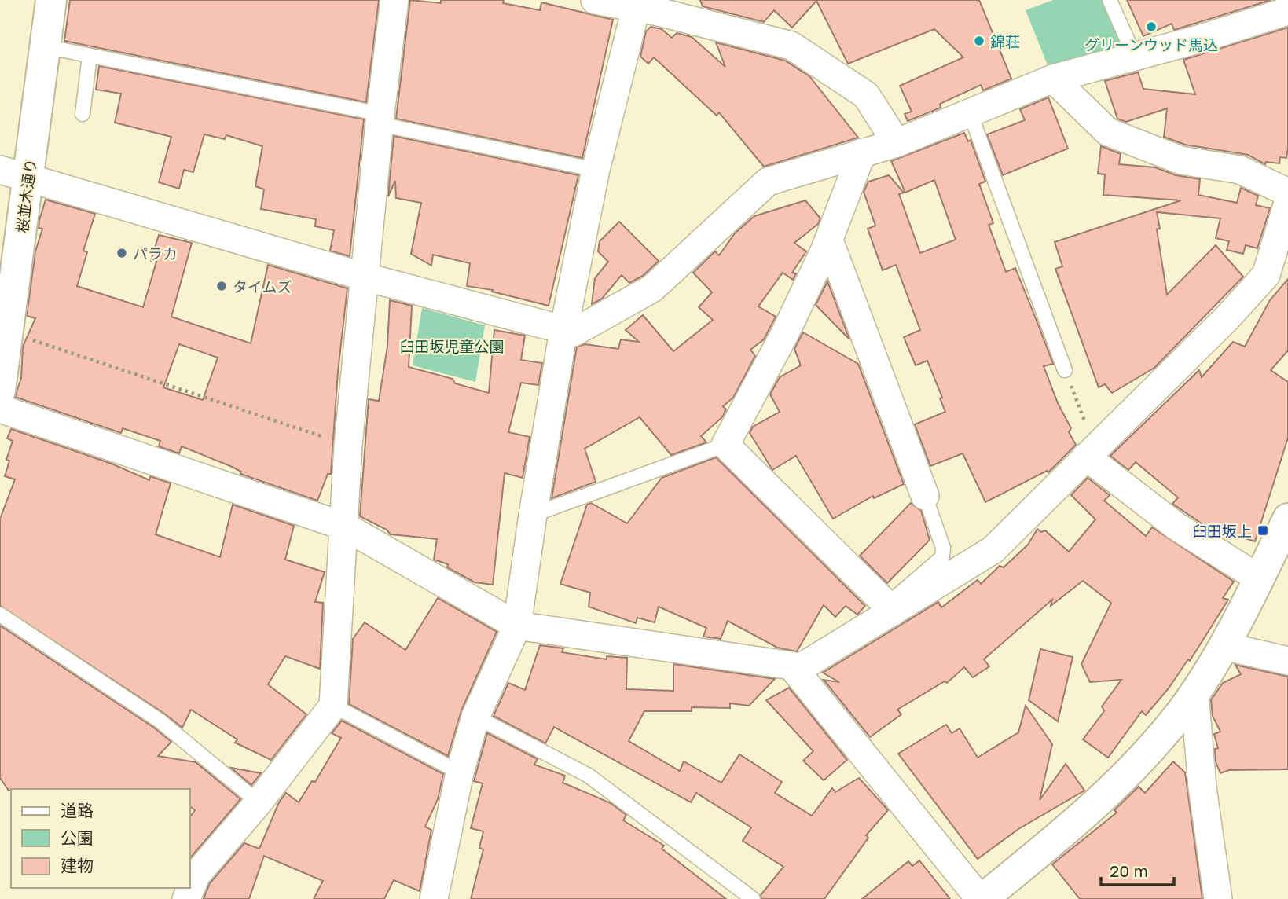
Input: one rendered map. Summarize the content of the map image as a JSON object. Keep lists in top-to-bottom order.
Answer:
{
  "streets": {
    "street": ["桜並木通り"]
  },
  "parks": ["臼田坂児童公園"],
  "places": {
    "other": [
      "グリーンウッド馬込",
      "錦荘",
      "パラカ",
      "タイムズ"
    ],
    "transit": ["臼田坂上"]
  },
  "legend": ["道路", "公園", "建物"],
  "scale_bar": "20 m"
}
